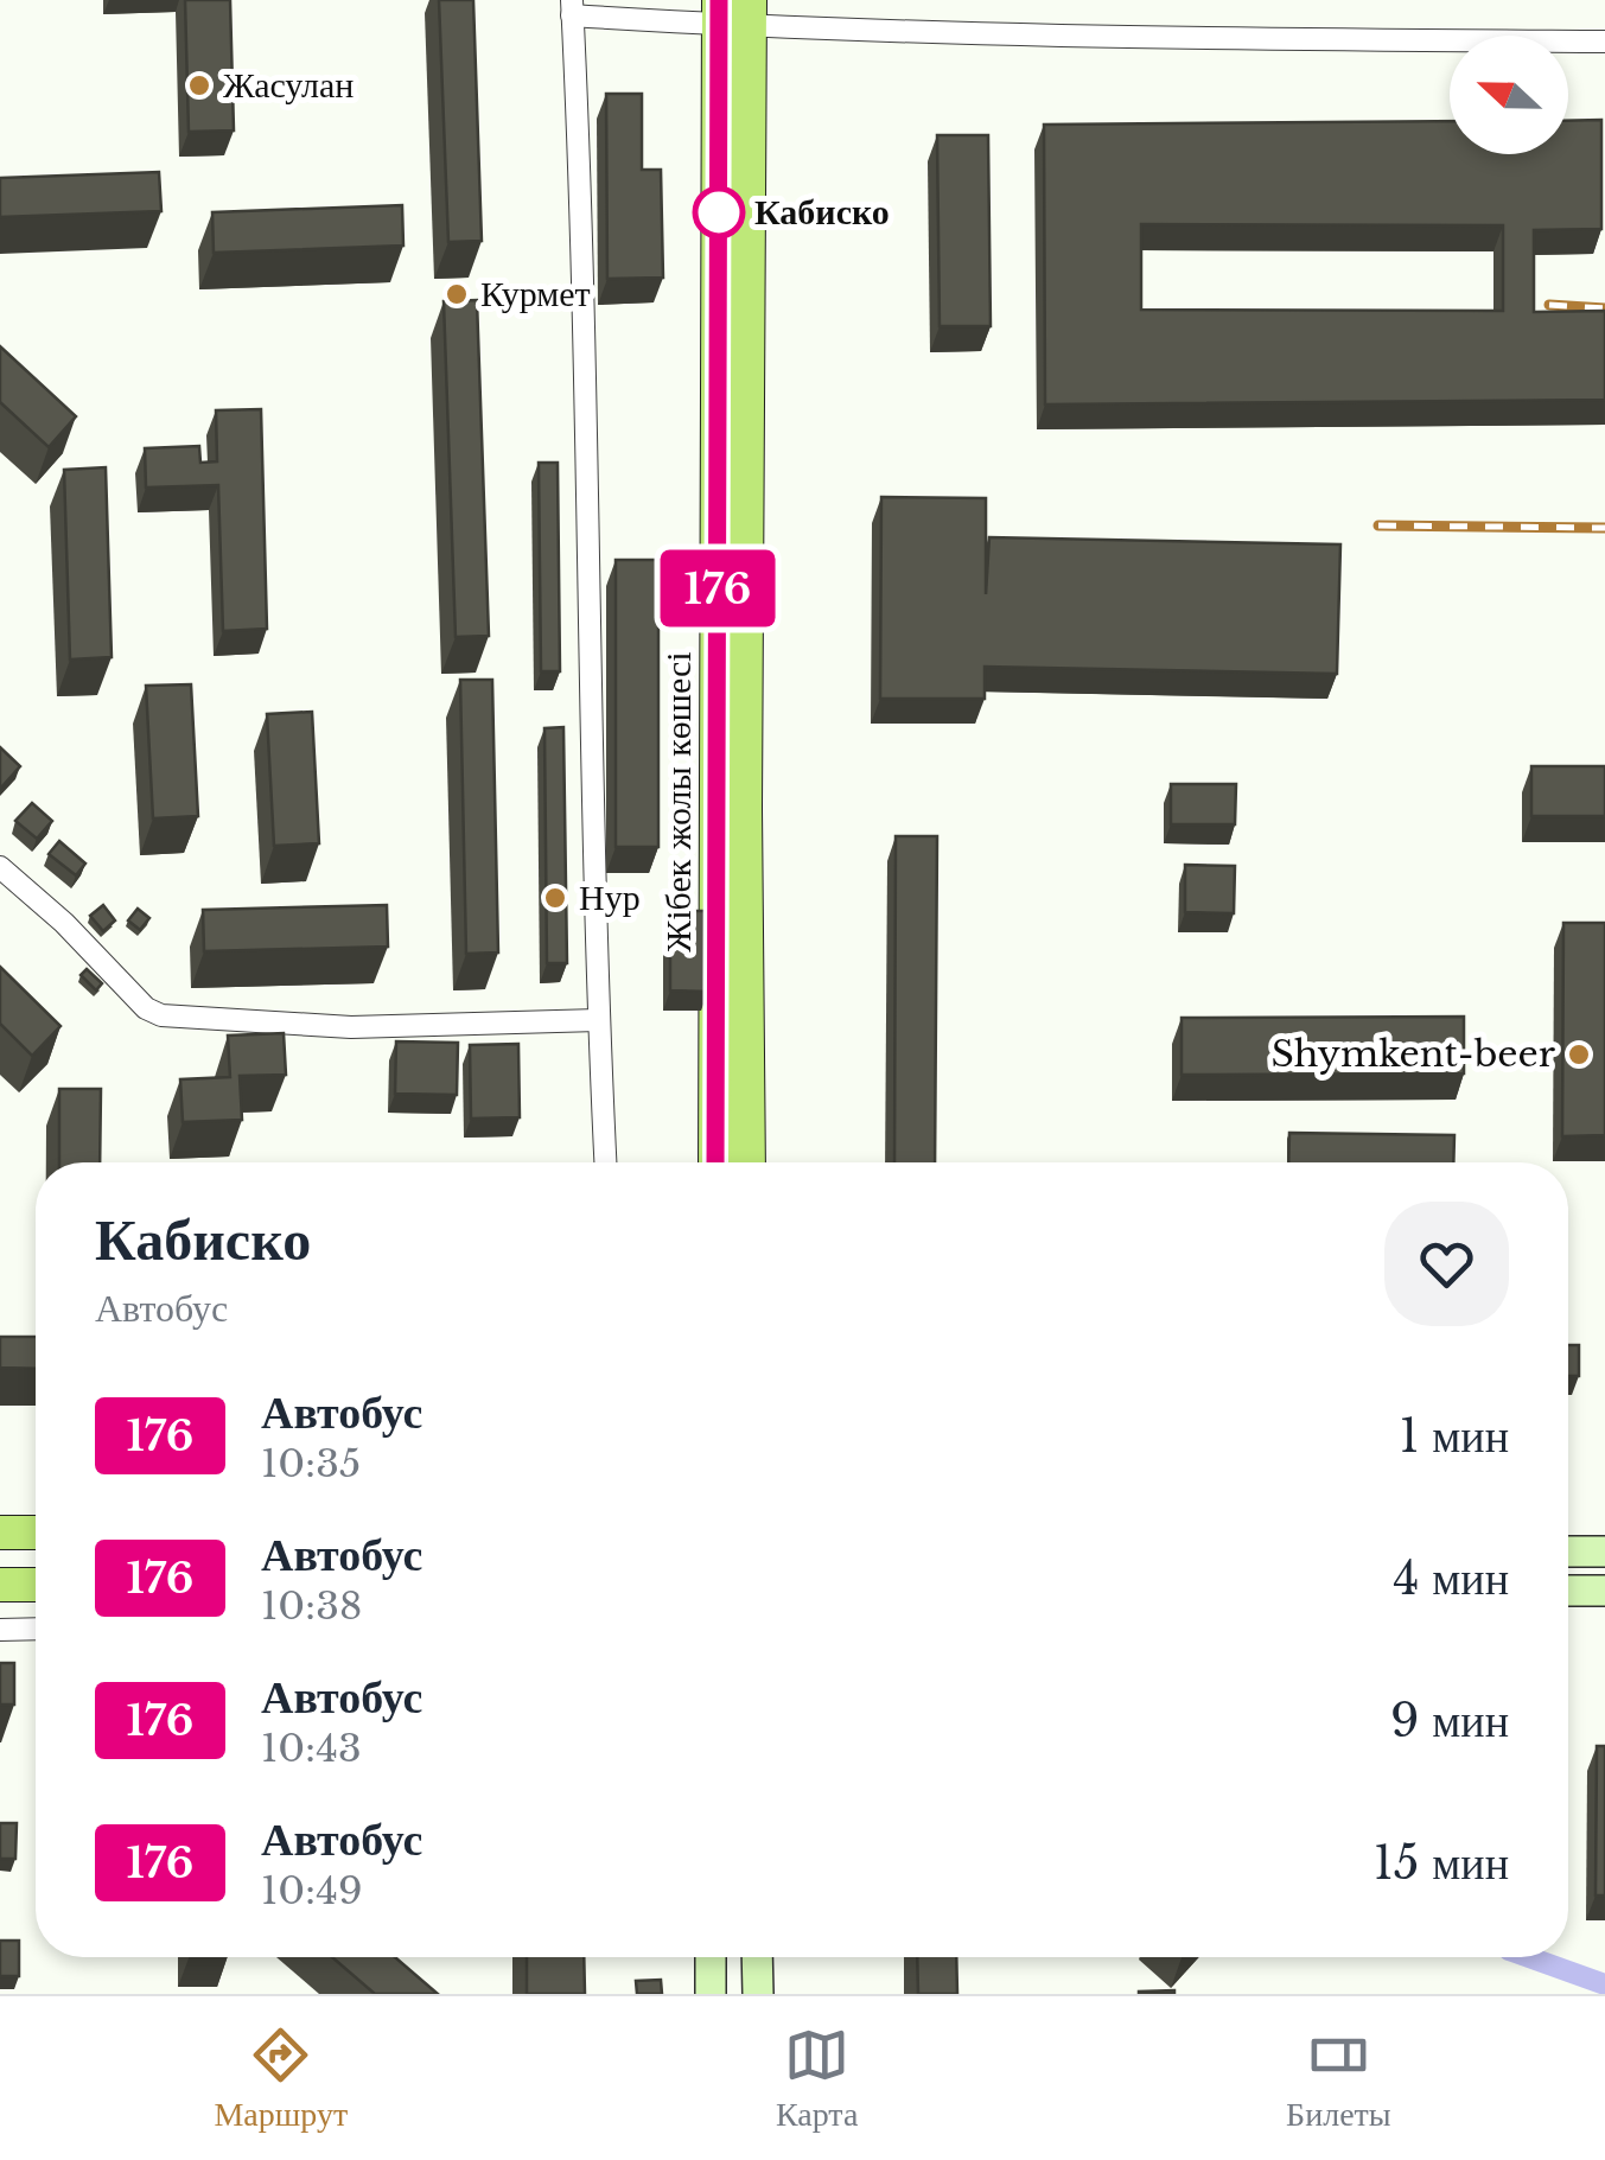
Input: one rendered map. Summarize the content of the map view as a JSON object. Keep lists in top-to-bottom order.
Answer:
{
  "streets": {
    "main road": ["Жібек жолы көшесі"]
  },
  "places": [
    "Жасулан",
    "Кабиско",
    "Курмет",
    "Нур",
    "Shymkent-beer"
  ],
  "lines": ["bus line 176"],
  "north": "left",
  "page": {
    "on_map": "176",
    "heading": ["Кабиско", "Автобус"],
    "list": [
      {
        "mark": "176",
        "name": "Автобус",
        "note": "10:35",
        "value": "1 мин"
      },
      {
        "mark": "176",
        "name": "Автобус",
        "note": "10:38",
        "value": "4 мин"
      },
      {
        "mark": "176",
        "name": "Автобус",
        "note": "10:43",
        "value": "9 мин"
      },
      {
        "mark": "176",
        "name": "Автобус",
        "note": "10:49",
        "value": "15 мин"
      }
    ],
    "tabs": ["Маршрут", "Карта", "Билеты"]
  }
}
